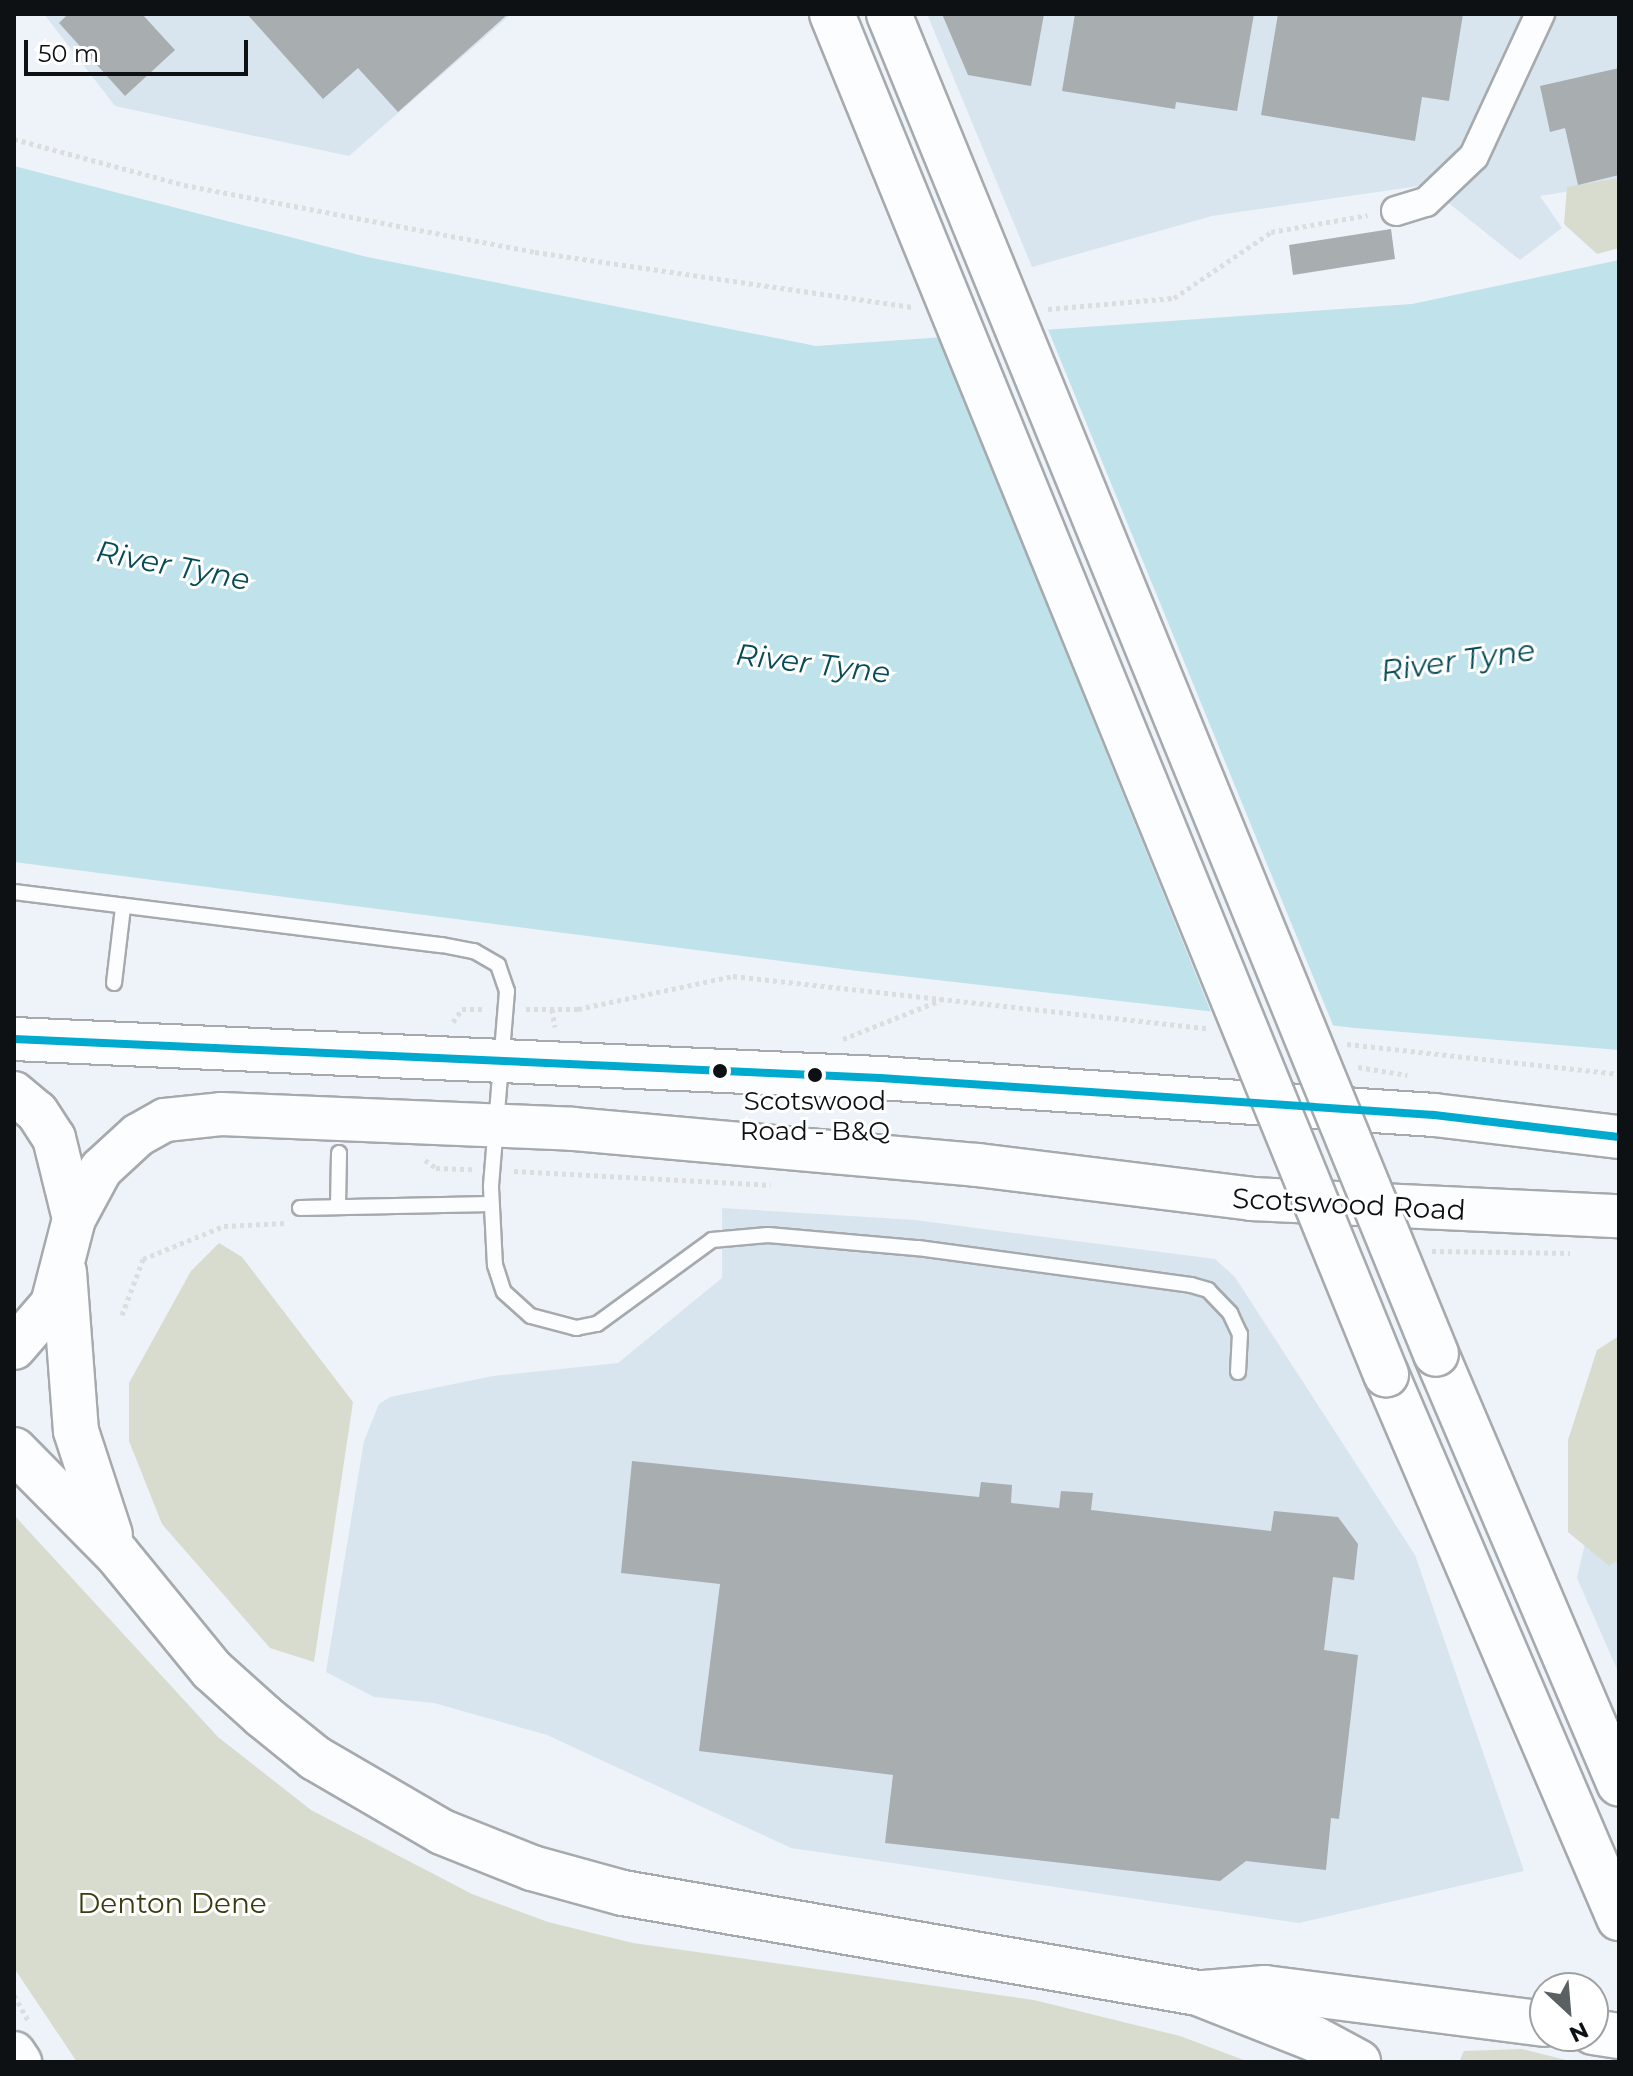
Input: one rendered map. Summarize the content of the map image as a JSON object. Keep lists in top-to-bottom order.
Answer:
{
  "streets": {
    "main road": ["Scotswood Road"]
  },
  "water": ["River Tyne"],
  "parks": ["Denton Dene"],
  "places": ["Scotswood Road - B&Q"],
  "scale_bar": "50 m",
  "north": "bottom right"
}
